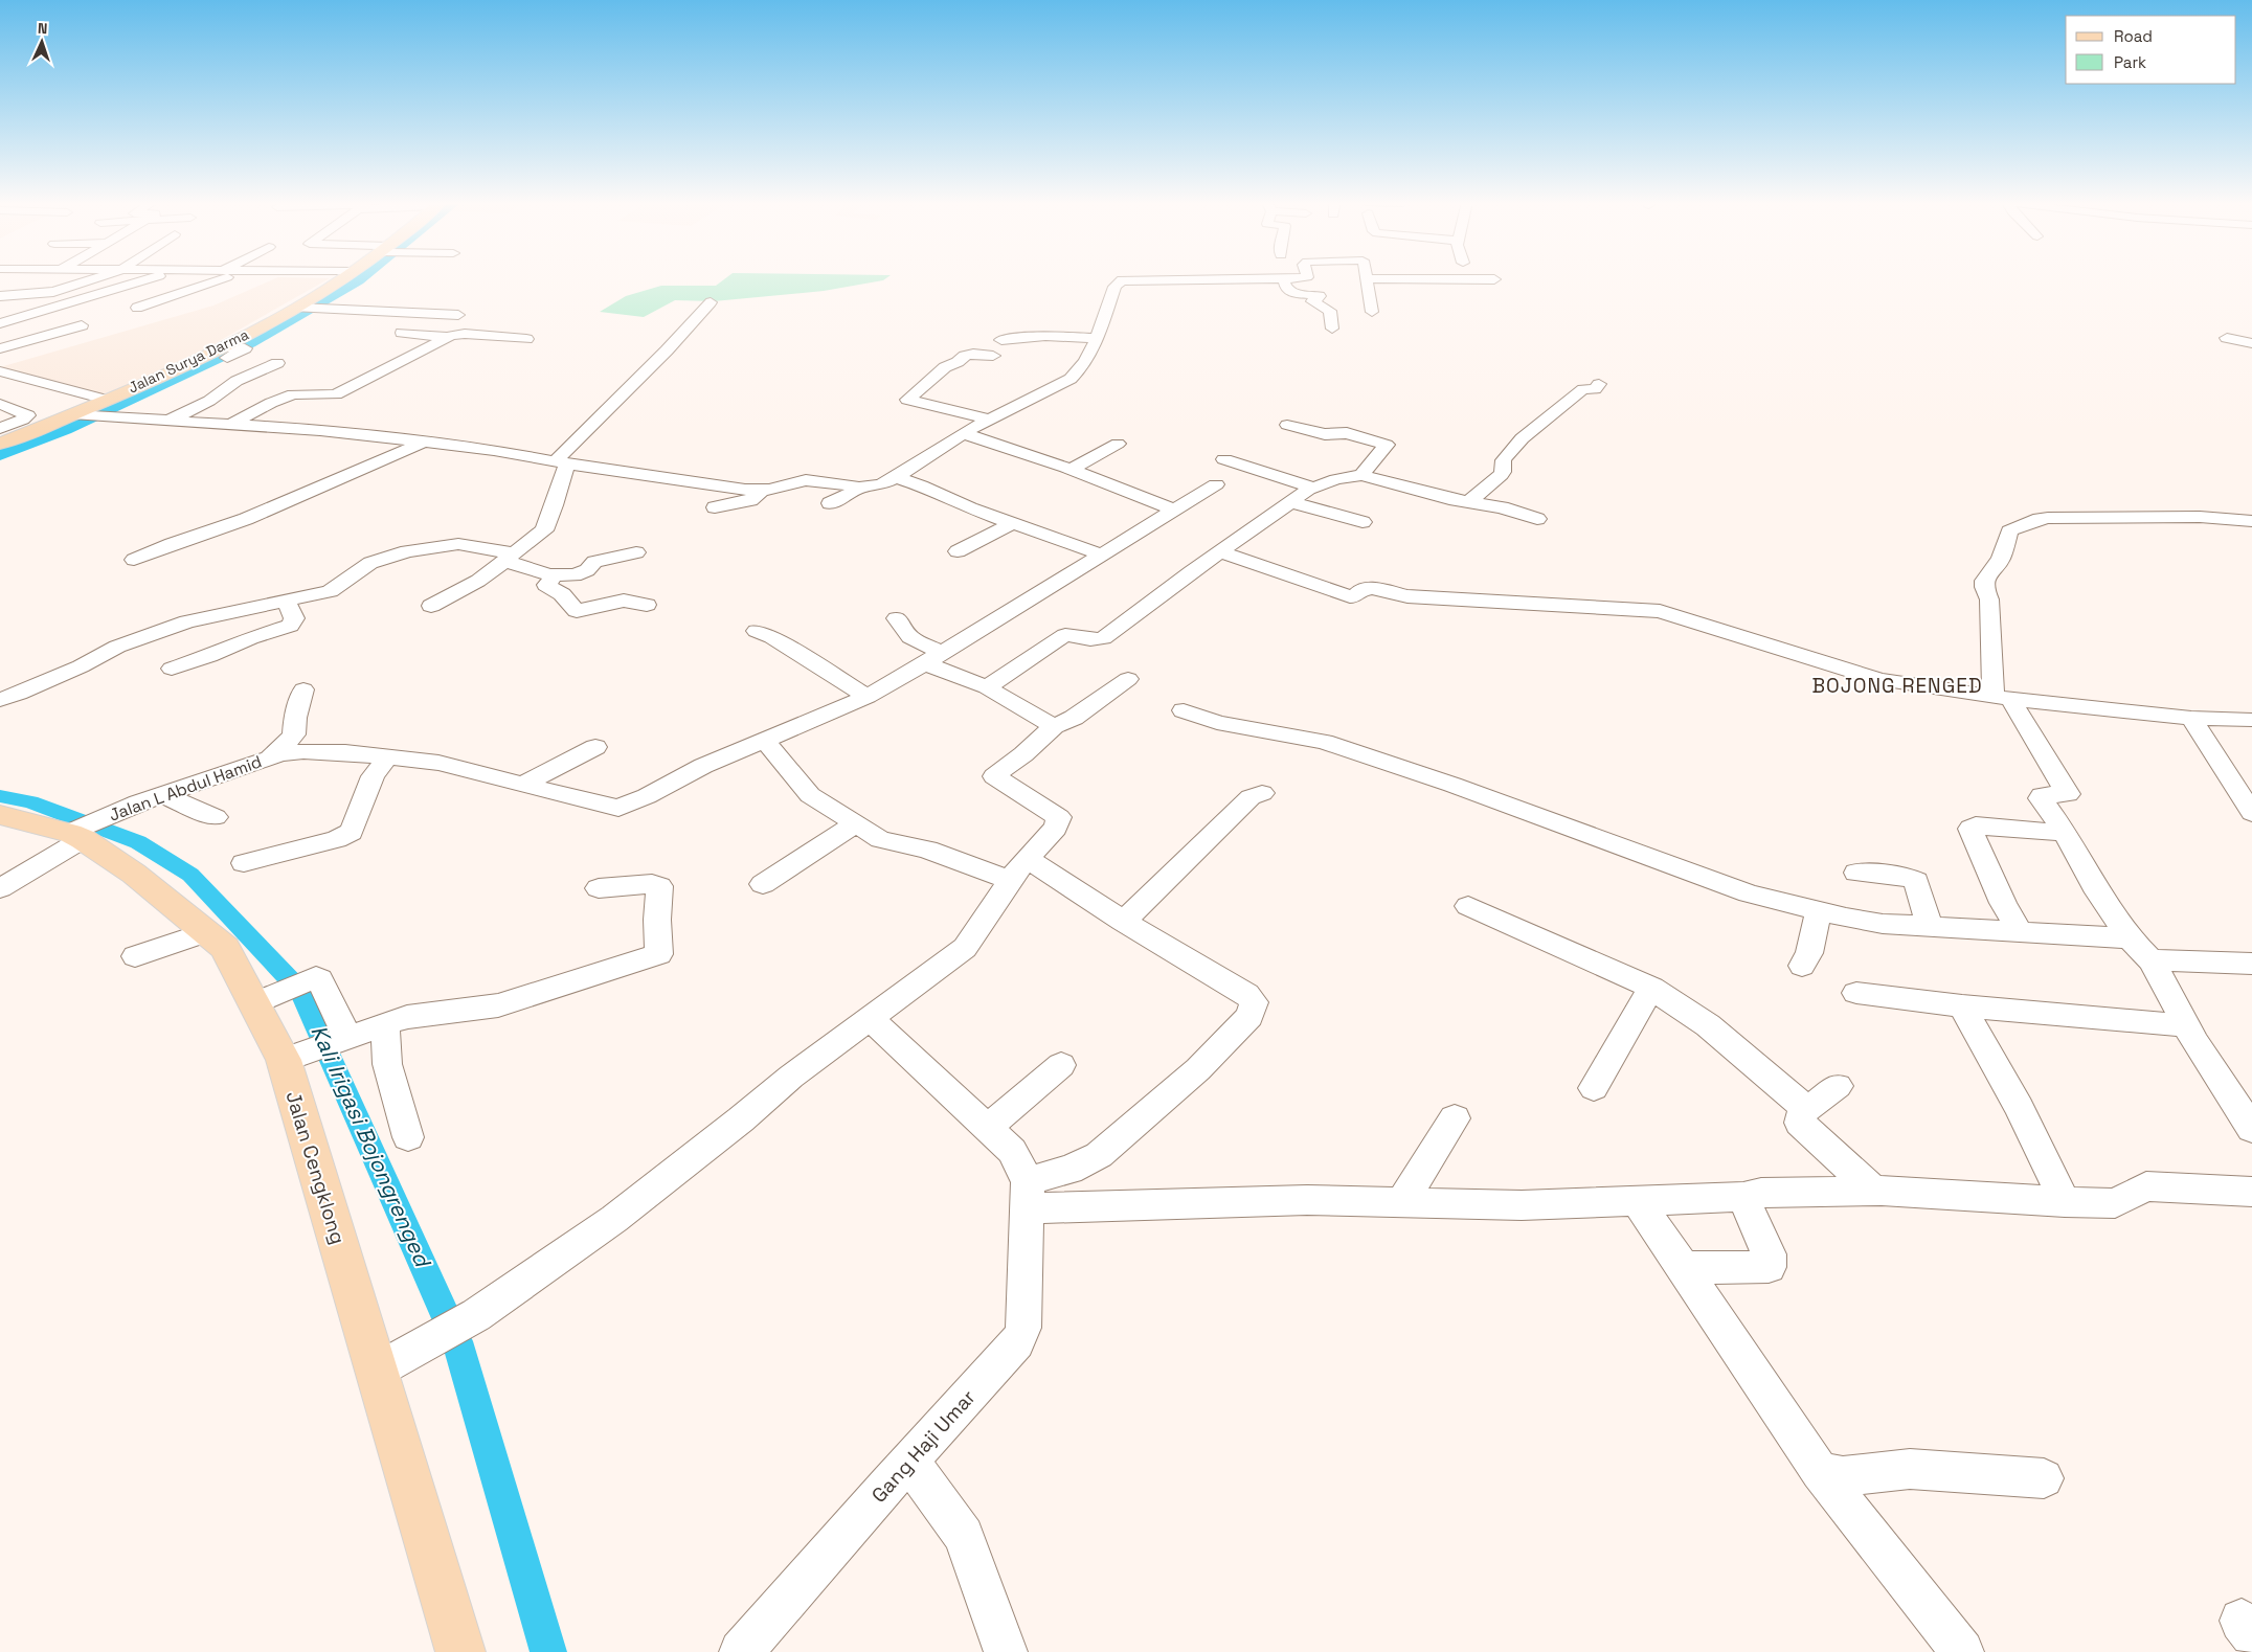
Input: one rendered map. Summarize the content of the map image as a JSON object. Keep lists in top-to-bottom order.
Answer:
{
  "streets": {
    "main road": ["Jalan Surya Darma", "Jalan Cengklong"],
    "street": ["Jalan L Abdul Hamid", "Gang Haji Umar"]
  },
  "crossings": [
    ["Jalan L Abdul Hamid", "Jalan Cengklong"]
  ],
  "districts": ["BOJONG RENGED"],
  "water": ["Kali Irigasi Bojongrenged"],
  "legend": ["Road", "Park"],
  "north": "top"
}
